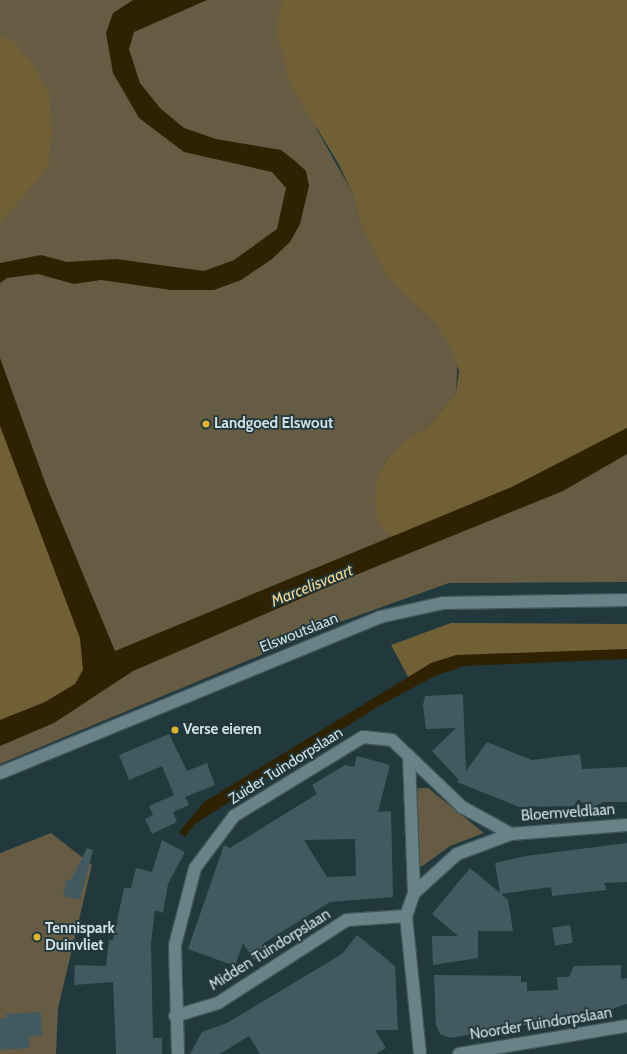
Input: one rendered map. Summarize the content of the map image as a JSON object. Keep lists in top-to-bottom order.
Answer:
{
  "streets": {
    "street": [
      "Elswoutslaan",
      "Zuider Tuindorpslaan",
      "Bloemveldlaan",
      "Midden Tuindorpslaan",
      "Noorder Tuindorpslaan"
    ]
  },
  "crossings": [
    ["Zuider Tuindorpslaan", "Bloemveldlaan"],
    ["Zuider Tuindorpslaan", "Midden Tuindorpslaan"]
  ],
  "water": ["Marcelisvaart"],
  "places": ["Landgoed Elswout", "Verse eieren", "Tennispark Duinvliet"]
}
